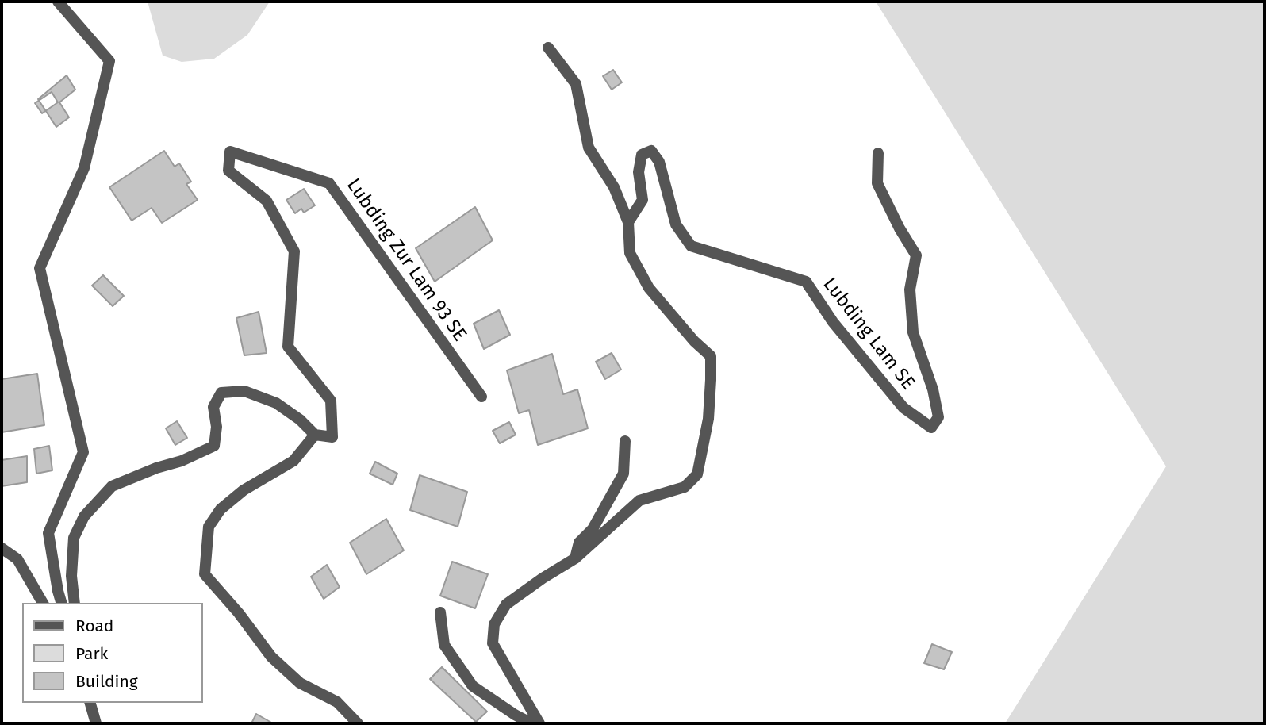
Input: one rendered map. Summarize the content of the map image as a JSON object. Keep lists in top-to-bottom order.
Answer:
{
  "streets": {
    "street": ["Lubding Zur Lam 93 SE", "Lubding Lam SE"]
  },
  "legend": ["Road", "Park", "Building"]
}
